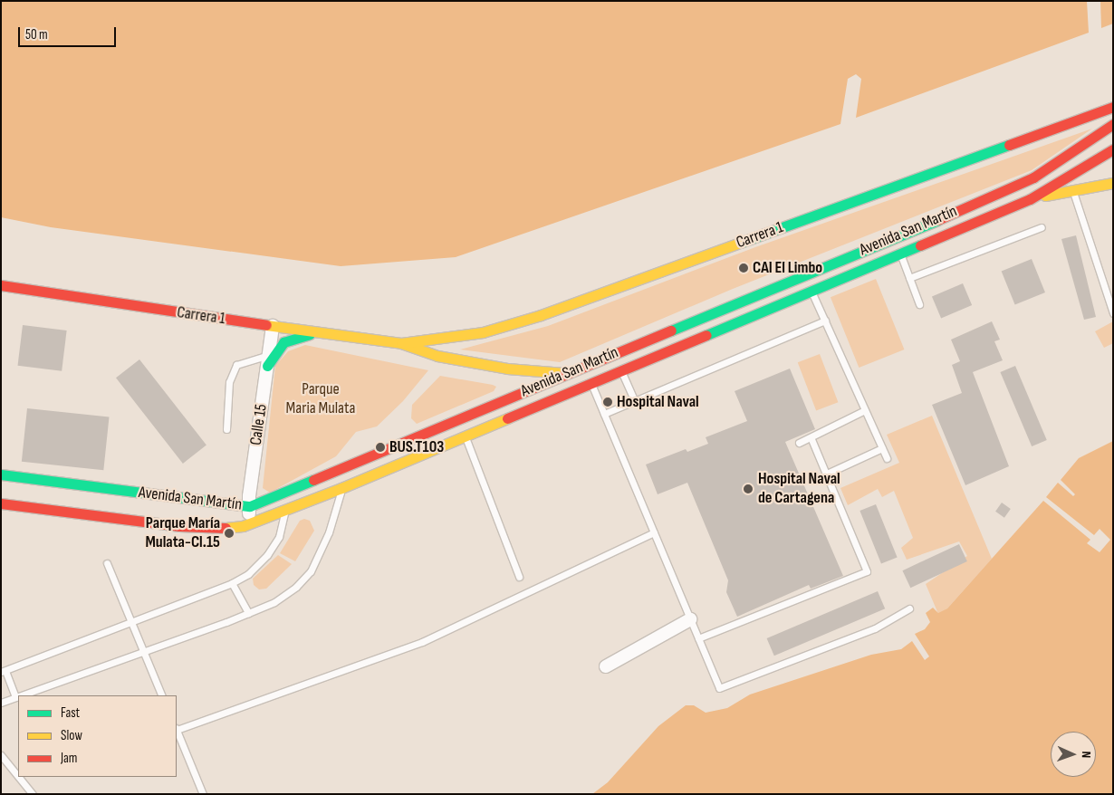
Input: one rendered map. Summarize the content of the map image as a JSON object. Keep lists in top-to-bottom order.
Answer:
{
  "streets": {
    "main road": ["Avenida San Martín", "Carrera 1"],
    "street": ["Calle 15"]
  },
  "crossings": [
    ["Avenida San Martín", "Carrera 1"],
    ["Avenida San Martín", "Calle 15"],
    ["Carrera 1", "Calle 15"]
  ],
  "parks": ["Parque Maria Mulata"],
  "places": [
    "CAI El Limbo",
    "Hospital Naval",
    "BUS.T103",
    "Hospital Naval de Cartagena",
    "Parque María Mulata-Cl.15"
  ],
  "legend": ["Fast", "Slow", "Jam"],
  "scale_bar": "50 m",
  "north": "right"
}
